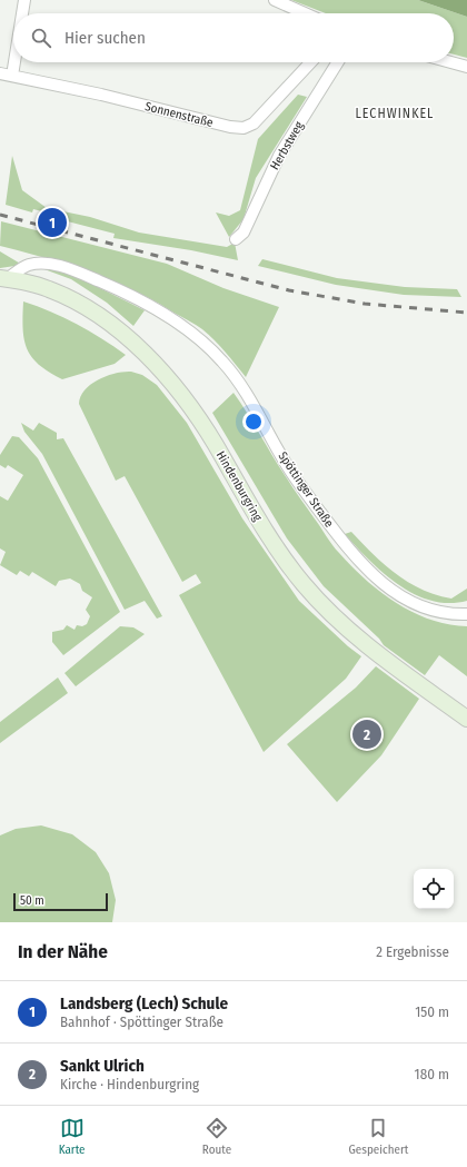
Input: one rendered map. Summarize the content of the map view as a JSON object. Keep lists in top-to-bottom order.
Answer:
{
  "streets": {
    "main road": ["Hindenburgring"],
    "street": ["Sonnenstraße", "Herbstweg", "Spöttinger Straße"]
  },
  "crossings": [
    ["Hindenburgring", "Spöttinger Straße"]
  ],
  "districts": ["LECHWINKEL"],
  "scale_bar": "50 m",
  "page": {
    "search": "Hier suchen",
    "pins": ["1", "2"],
    "scale": "50 m",
    "heading": ["In der Nähe", "2 Ergebnisse"],
    "list": [
      {
        "mark": "1",
        "name": "Landsberg (Lech) Schule",
        "note": "Bahnhof · Spöttinger Straße",
        "value": "150 m"
      },
      {
        "mark": "2",
        "name": "Sankt Ulrich",
        "note": "Kirche · Hindenburgring",
        "value": "180 m"
      }
    ],
    "nav": ["Karte", "Route", "Gespeichert"]
  }
}
